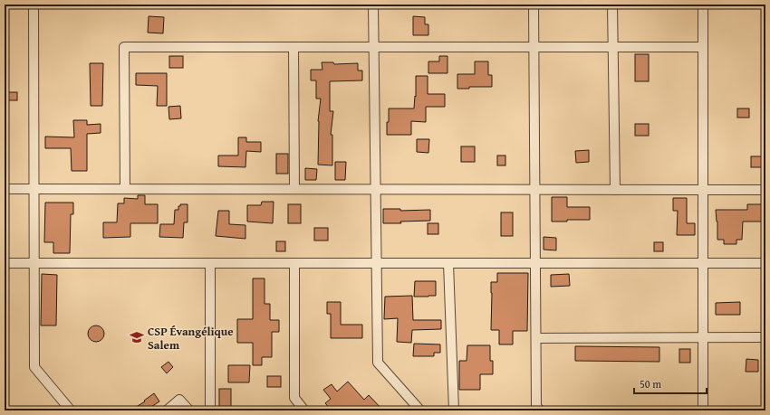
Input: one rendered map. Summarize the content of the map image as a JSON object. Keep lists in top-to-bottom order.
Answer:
{
  "places": {
    "school or university": ["CSP Évangélique Salem"]
  },
  "scale_bar": "50 m"
}
